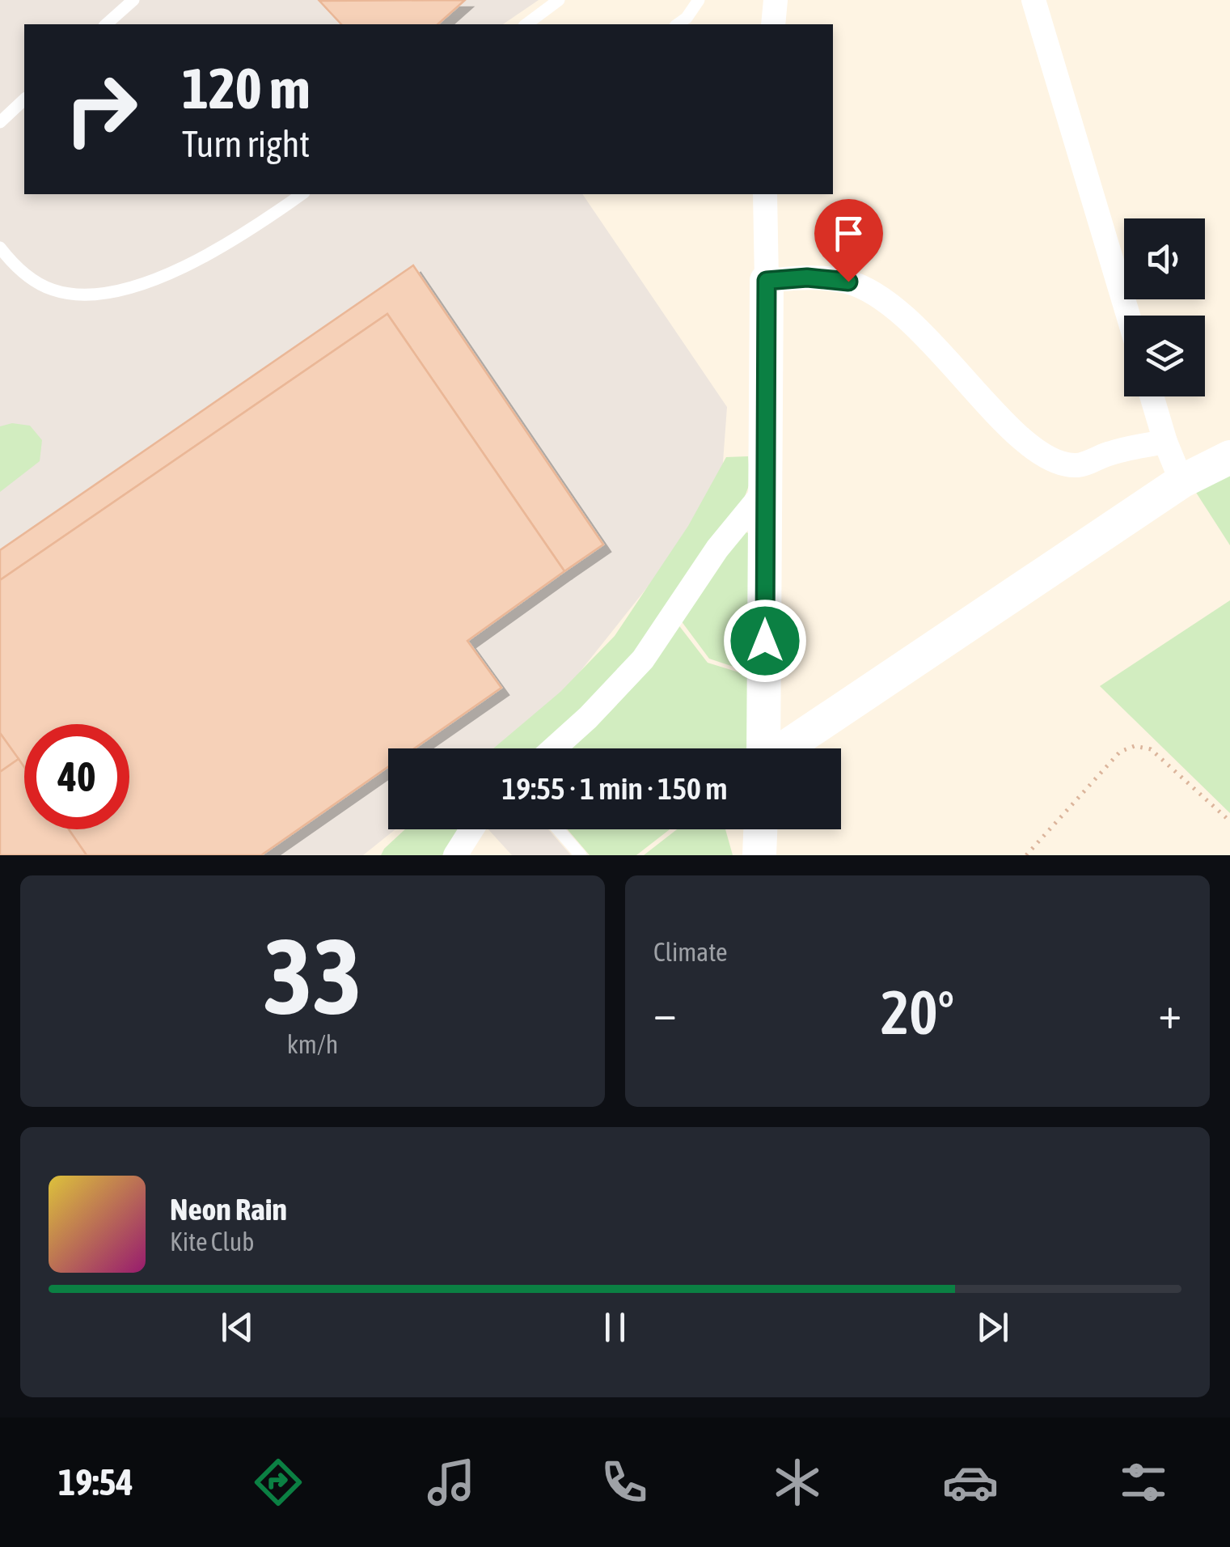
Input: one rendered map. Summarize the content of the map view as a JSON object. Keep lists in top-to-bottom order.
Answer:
{
  "page": {
    "turn": ["120 m", "Turn right"],
    "limit": "40",
    "trip": "19:55 · 1 min · 150 m",
    "tile": [
      ["33", "km/h"],
      "Climate"
    ],
    "heat": ["−", "20°", "+"],
    "song": ["Neon Rain", "Kite Club"],
    "tabs": "19:54"
  }
}
